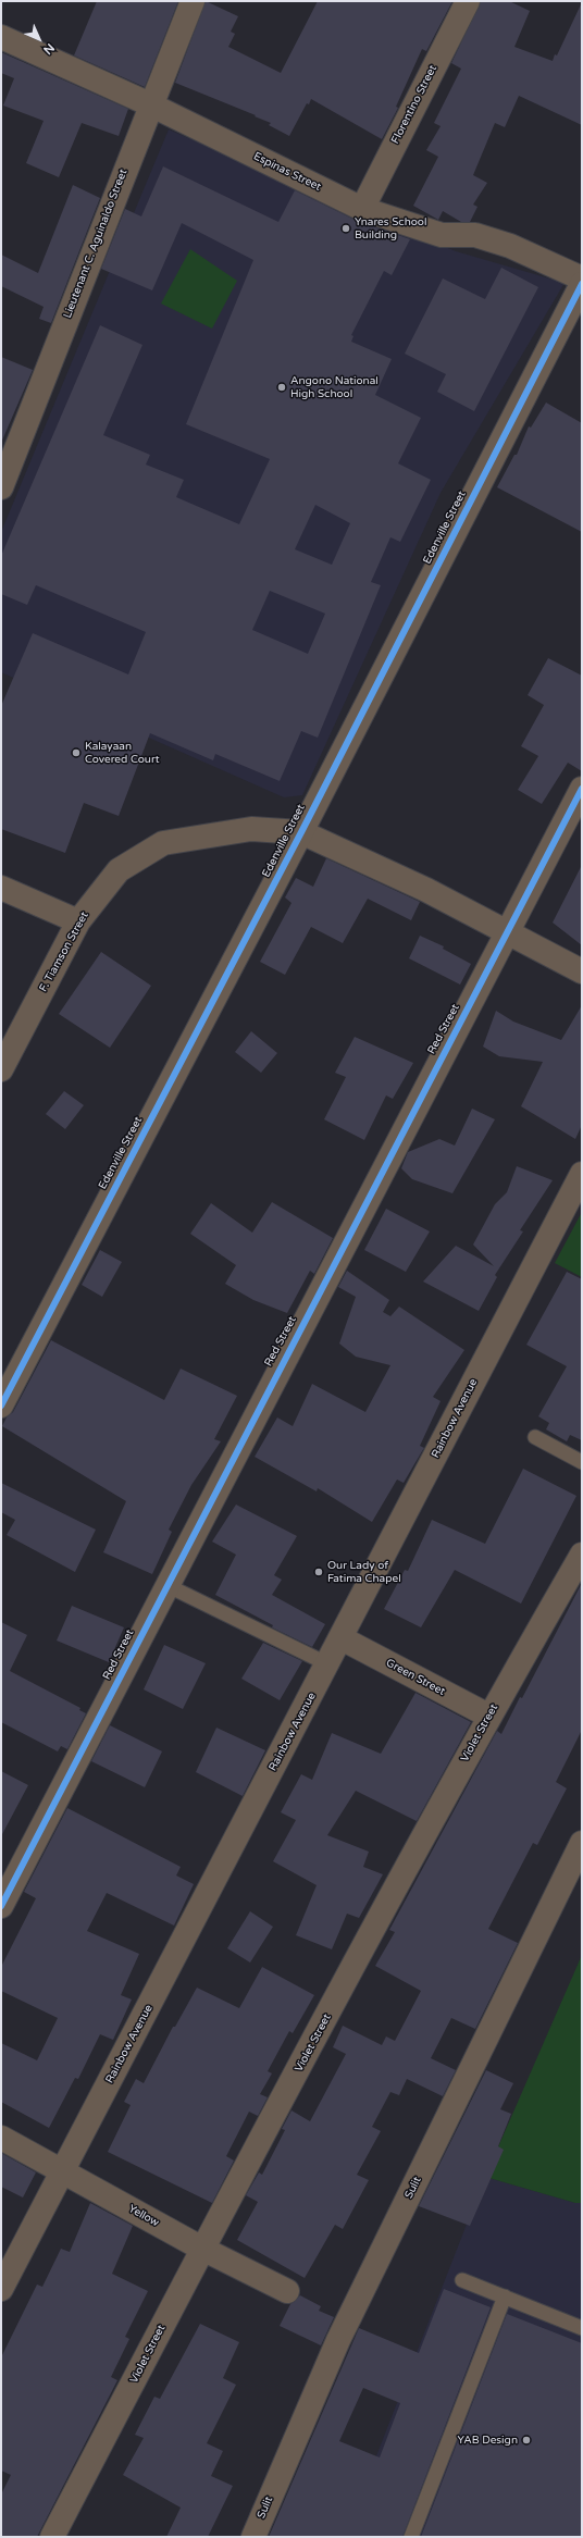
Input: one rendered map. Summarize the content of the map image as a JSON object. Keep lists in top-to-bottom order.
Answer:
{
  "streets": {
    "street": [
      "Florentino Street",
      "Espinas Street",
      "Lieutenant C. Aguinaldo Street",
      "Edenville Street",
      "F. Tiamson Street",
      "Red Street",
      "Rainbow Avenue",
      "Green Street",
      "Violet Street",
      "Sulit",
      "Yellow"
    ]
  },
  "crossings": [
    ["Florentino Street", "Espinas Street"],
    ["Espinas Street", "Lieutenant C. Aguinaldo Street"],
    ["Edenville Street", "F. Tiamson Street"],
    ["Rainbow Avenue", "Green Street"],
    ["Rainbow Avenue", "Yellow"],
    ["Green Street", "Violet Street"],
    ["Violet Street", "Yellow"]
  ],
  "places": [
    "Ynares School Building",
    "Angono National High School",
    "Kalayaan Covered Court",
    "Our Lady of Fatima Chapel",
    "YAB Design"
  ],
  "north": "bottom right"
}
